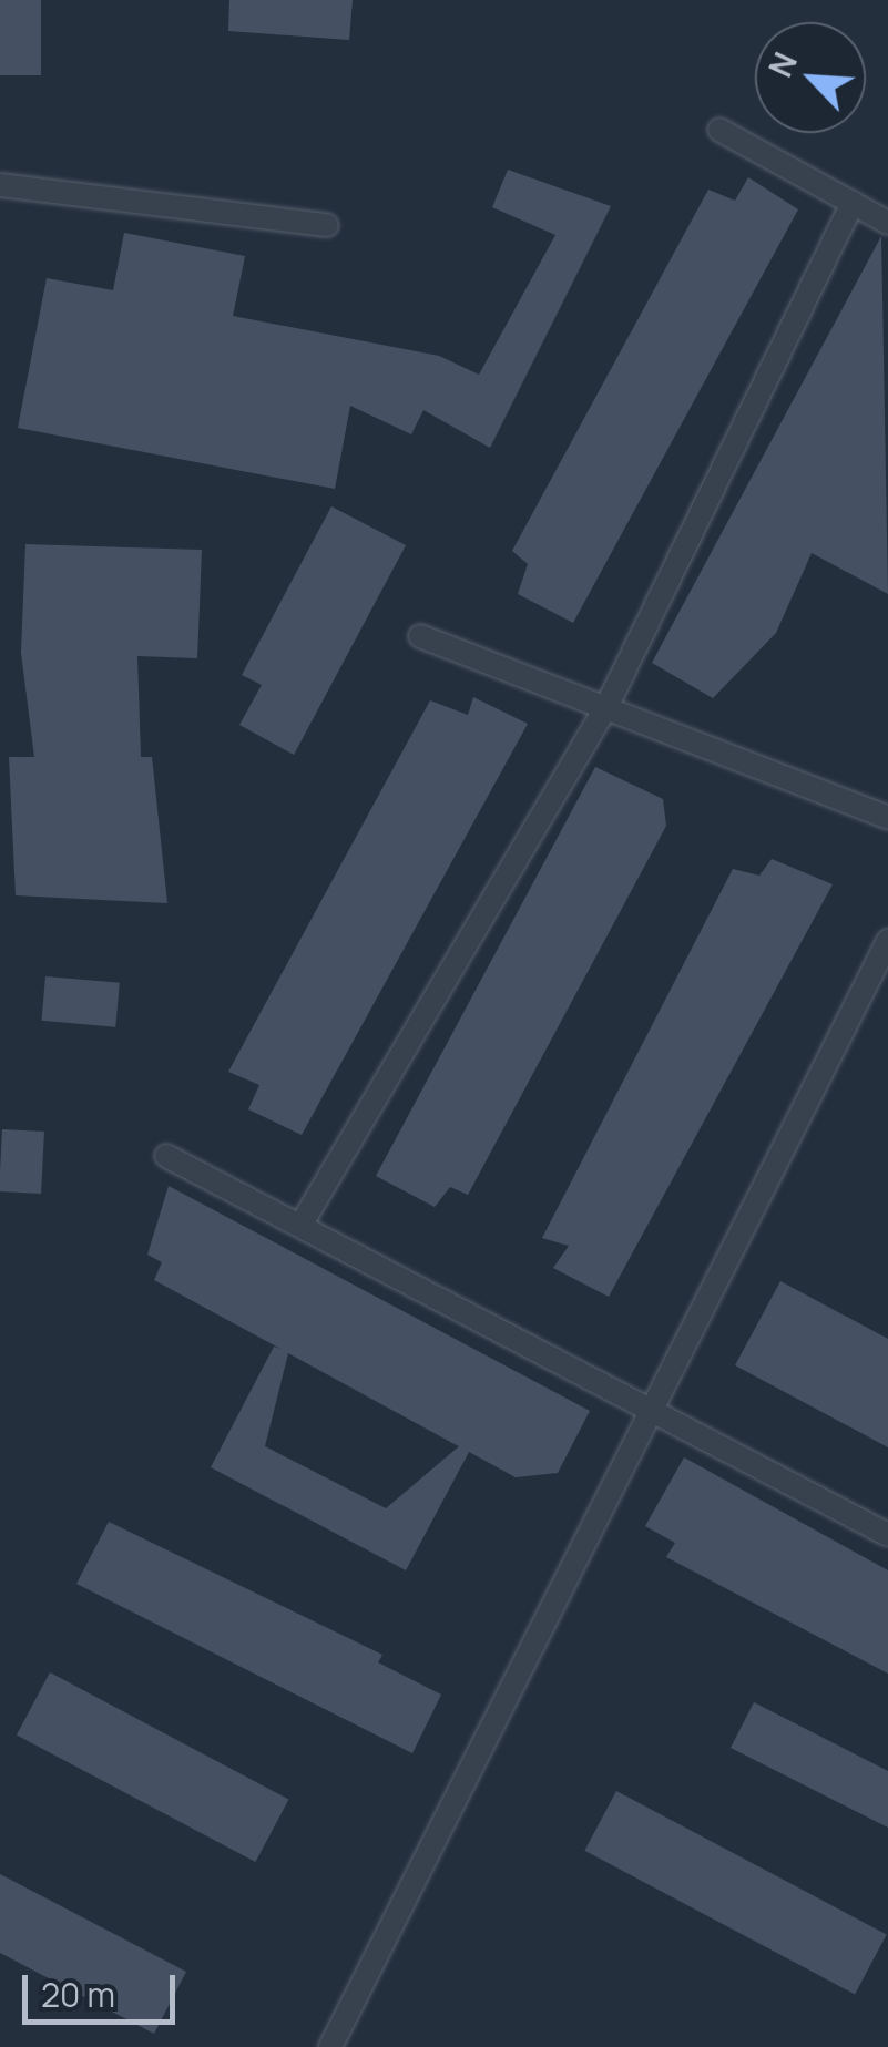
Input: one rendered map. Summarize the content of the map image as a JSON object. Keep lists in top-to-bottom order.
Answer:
{
  "scale_bar": "20 m",
  "north": "top left"
}
